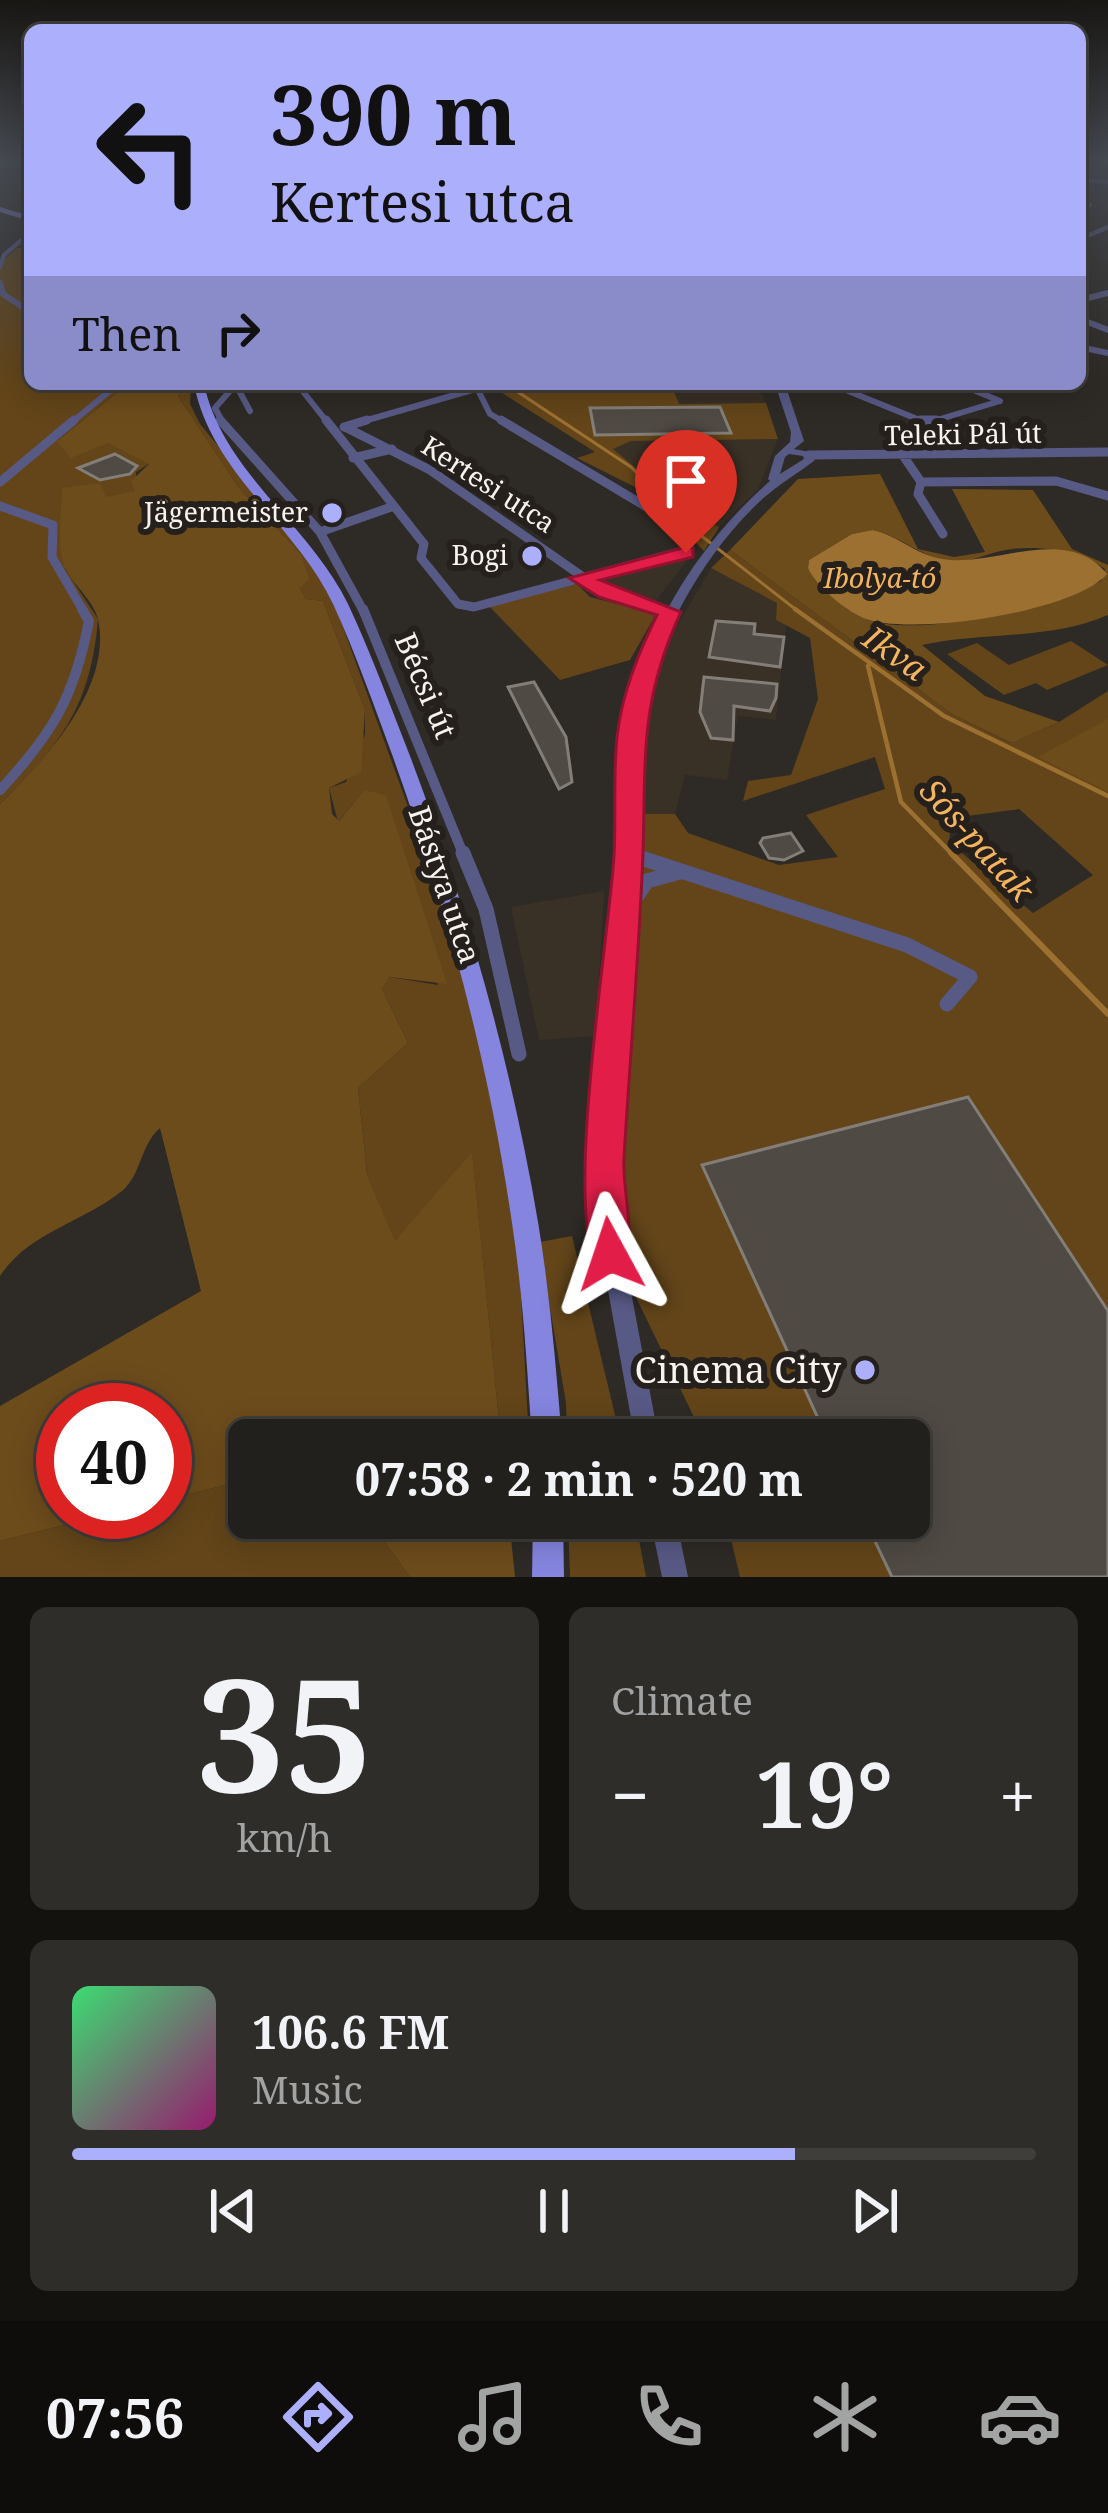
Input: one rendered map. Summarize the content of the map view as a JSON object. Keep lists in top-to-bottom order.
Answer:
{
  "streets": {
    "main road": ["Bástya utca"],
    "street": ["Teleki Pál út", "Kertesi utca", "Bécsi út"]
  },
  "water": ["Ibolya-tó", "Ikva", "Sós-patak"],
  "places": ["Jägermeister", "Bogi", "Cinema City"],
  "page": {
    "turn": ["390 m", "Kertesi utca"],
    "then": "Then",
    "limit": "40",
    "trip": "07:58 · 2 min · 520 m",
    "tile": [
      ["35", "km/h"],
      "Climate"
    ],
    "heat": ["−", "19°", "+"],
    "song": ["106.6 FM", "Music"],
    "tabs": "07:56"
  }
}
